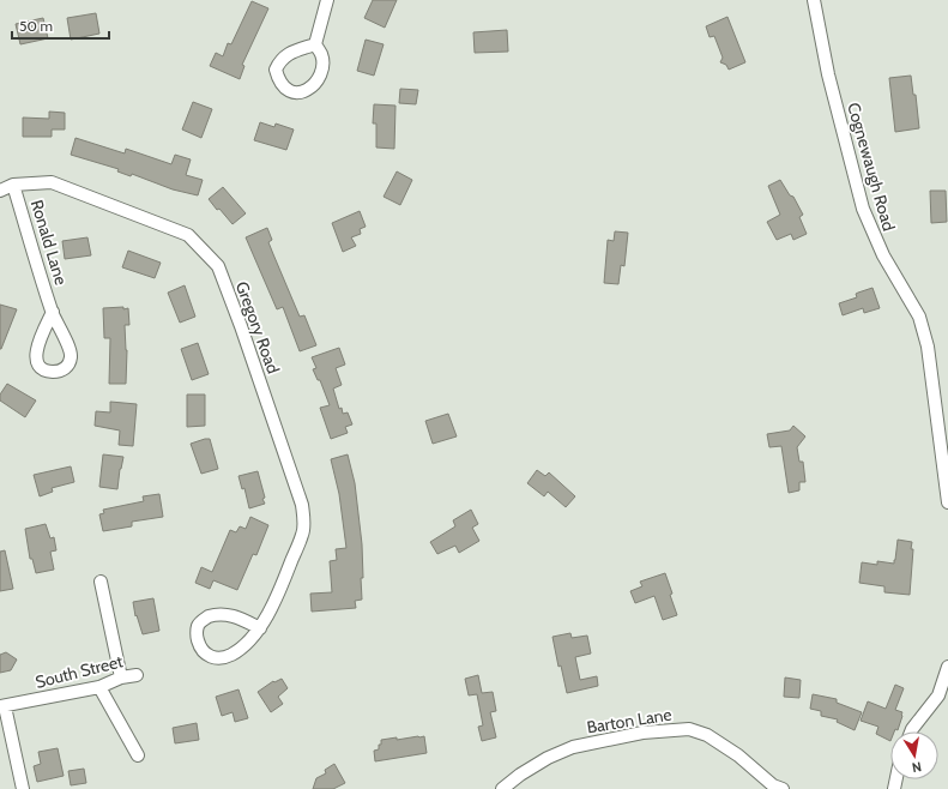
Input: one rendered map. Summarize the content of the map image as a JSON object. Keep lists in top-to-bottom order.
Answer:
{
  "streets": {
    "street": [
      "Cognewaugh Road",
      "Ronald Lane",
      "Gregory Road",
      "South Street",
      "Barton Lane"
    ]
  },
  "crossings": [
    ["Ronald Lane", "Gregory Road"]
  ],
  "scale_bar": "50 m",
  "north": "bottom"
}
